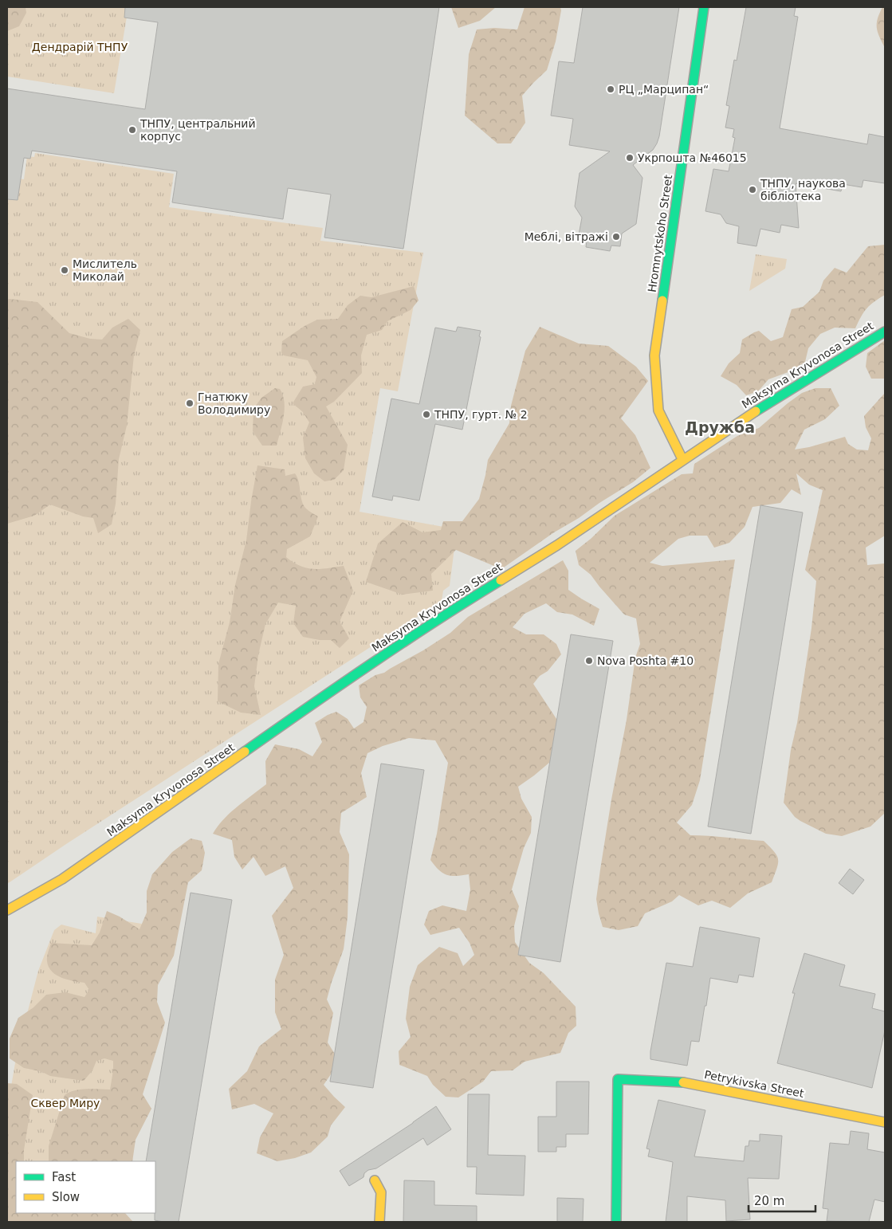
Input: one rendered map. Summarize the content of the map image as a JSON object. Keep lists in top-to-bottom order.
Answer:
{
  "streets": {
    "main road": ["Hromnytskoho Street", "Maksyma Kryvonosa Street", "Petrykivska Street"]
  },
  "crossings": [
    ["Hromnytskoho Street", "Maksyma Kryvonosa Street"]
  ],
  "districts": ["Дружба"],
  "parks": ["Дендрарій ТНПУ", "Сквер Миру"],
  "places": [
    "РЦ „Марципан“",
    "ТНПУ, центральний корпус",
    "Укрпошта №46015",
    "ТНПУ, наукова бібліотека",
    "Меблі, вітражі",
    "Мислитель Миколай",
    "Гнатюку Володимиру",
    "ТНПУ, гурт. № 2",
    "Nova Poshta #10"
  ],
  "legend": ["Fast", "Slow"],
  "scale_bar": "20 m"
}
